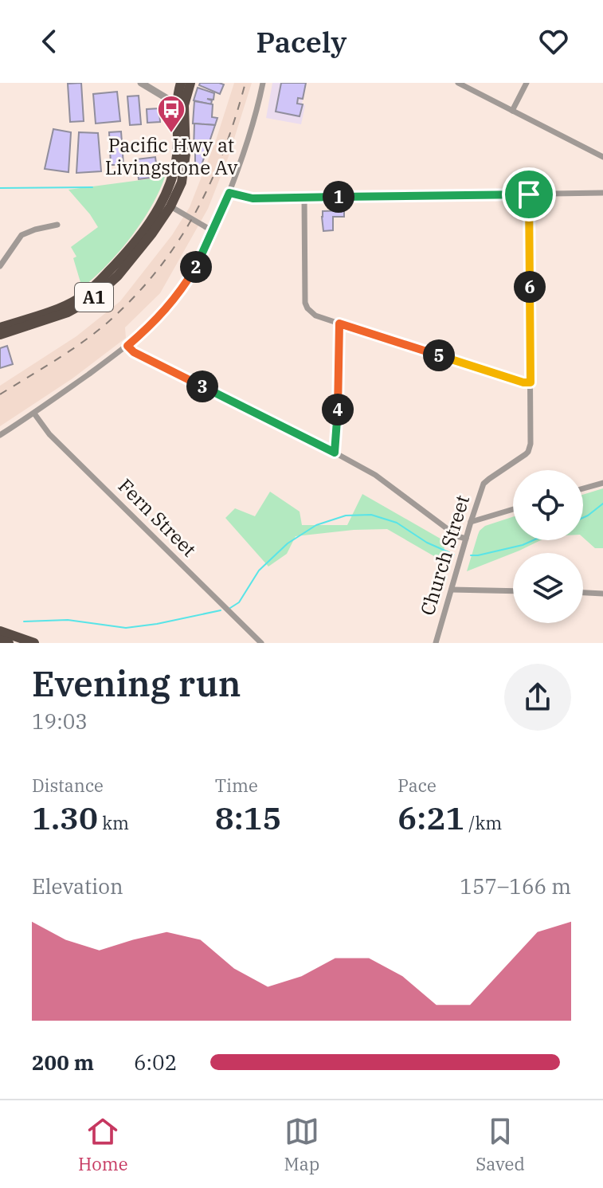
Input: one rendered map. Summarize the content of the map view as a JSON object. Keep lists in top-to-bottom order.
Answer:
{
  "streets": {
    "highway": ["A1"],
    "street": ["Fern Street", "Church Street"]
  },
  "places": {
    "bus stop": ["Pacific Hwy at Livingstone Av"]
  },
  "page": {
    "header": "Pacely",
    "pins": [
      "1",
      "2",
      "6",
      "5",
      "3",
      "4"
    ],
    "heading": ["Evening run", "19:03"],
    "stats": [
      ["Distance", "1.30 km"],
      ["Time", "8:15"],
      ["Pace", "6:21 /km"]
    ],
    "chart": ["Elevation", "157–166 m"],
    "list": [
      {
        "name": "200 m",
        "note": "6:02"
      }
    ],
    "tabs": ["Home", "Map", "Saved"]
  }
}
